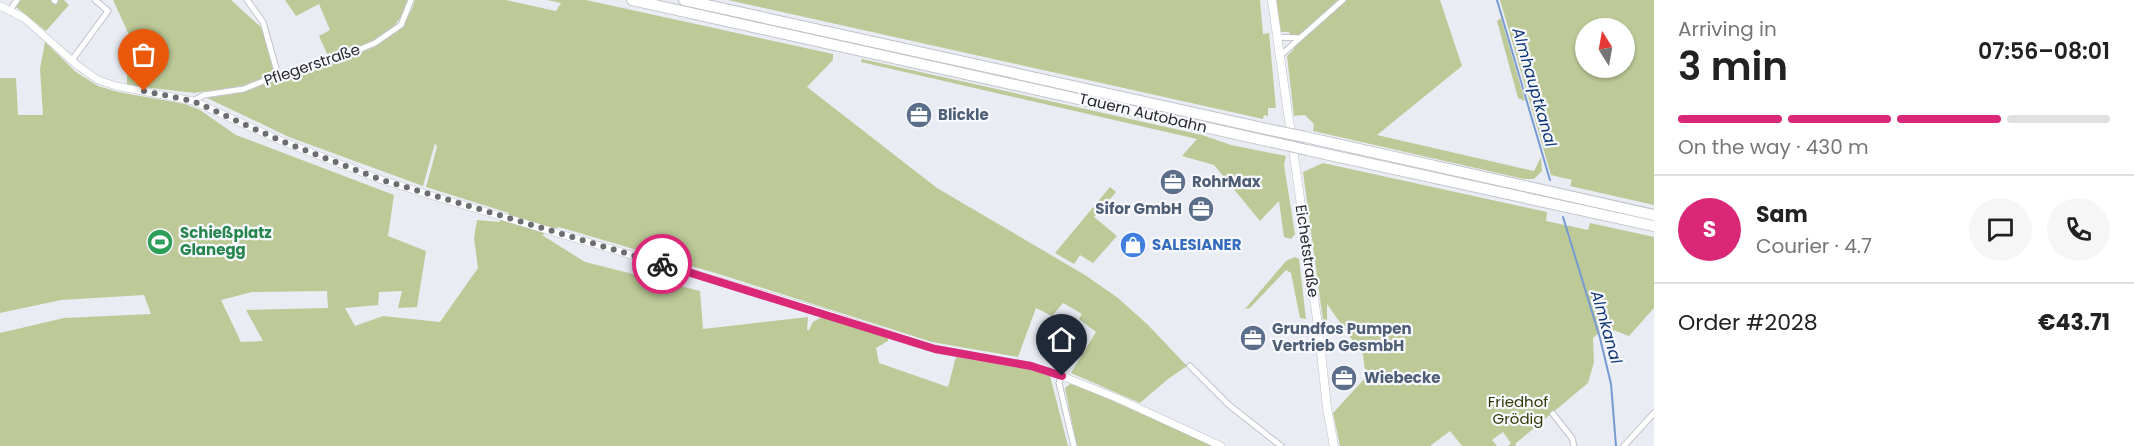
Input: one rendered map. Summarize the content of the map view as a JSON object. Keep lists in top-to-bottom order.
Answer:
{
  "streets": {
    "highway": ["Tauern Autobahn"],
    "main road": ["Eichetstraße"],
    "street": ["Pflegerstraße"]
  },
  "water": ["Almhauptkanal", "Almkanal"],
  "parks": ["Friedhof Grödig"],
  "places": {
    "office": [
      "Blickle",
      "RohrMax",
      "Sifor GmbH",
      "Grundfos Pumpen Vertrieb GesmbH",
      "Wiebecke"
    ],
    "sports": ["Schießplatz Glanegg"],
    "shop": ["SALESIANER"]
  },
  "north": "top",
  "page": {
    "heading": ["3 min", "Arriving in", "07:56–08:01"],
    "panel": [
      "Sam",
      "Courier · 4.7",
      "Order #2028",
      "€43.71"
    ],
    "bar": "On the way · 430 m",
    "round": "S"
  }
}
